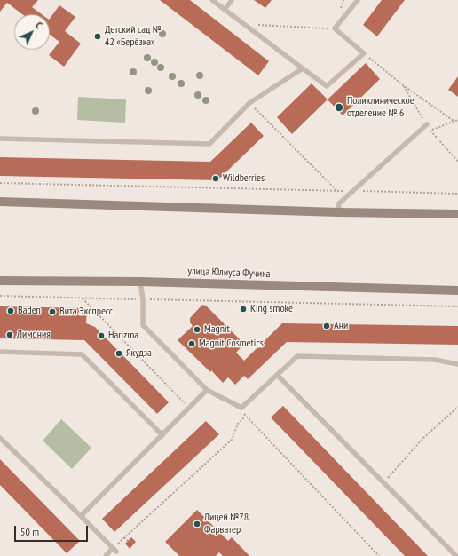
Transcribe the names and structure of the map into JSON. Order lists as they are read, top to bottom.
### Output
{
  "streets": {
    "main road": ["улица Юлиуса Фучика"]
  },
  "places": [
    "Детский сад № 42 «Берёзка»",
    "Поликлиническое отделение № 6",
    "Wildberries",
    "King smoke",
    "Baden",
    "Вита Экспресс",
    "Ани",
    "Magnit",
    "Лимония",
    "Harizma",
    "Magnit Cosmetics",
    "Якудза",
    "Лицей №78 Фарватер"
  ],
  "scale_bar": "50 m",
  "north": "top right"
}
